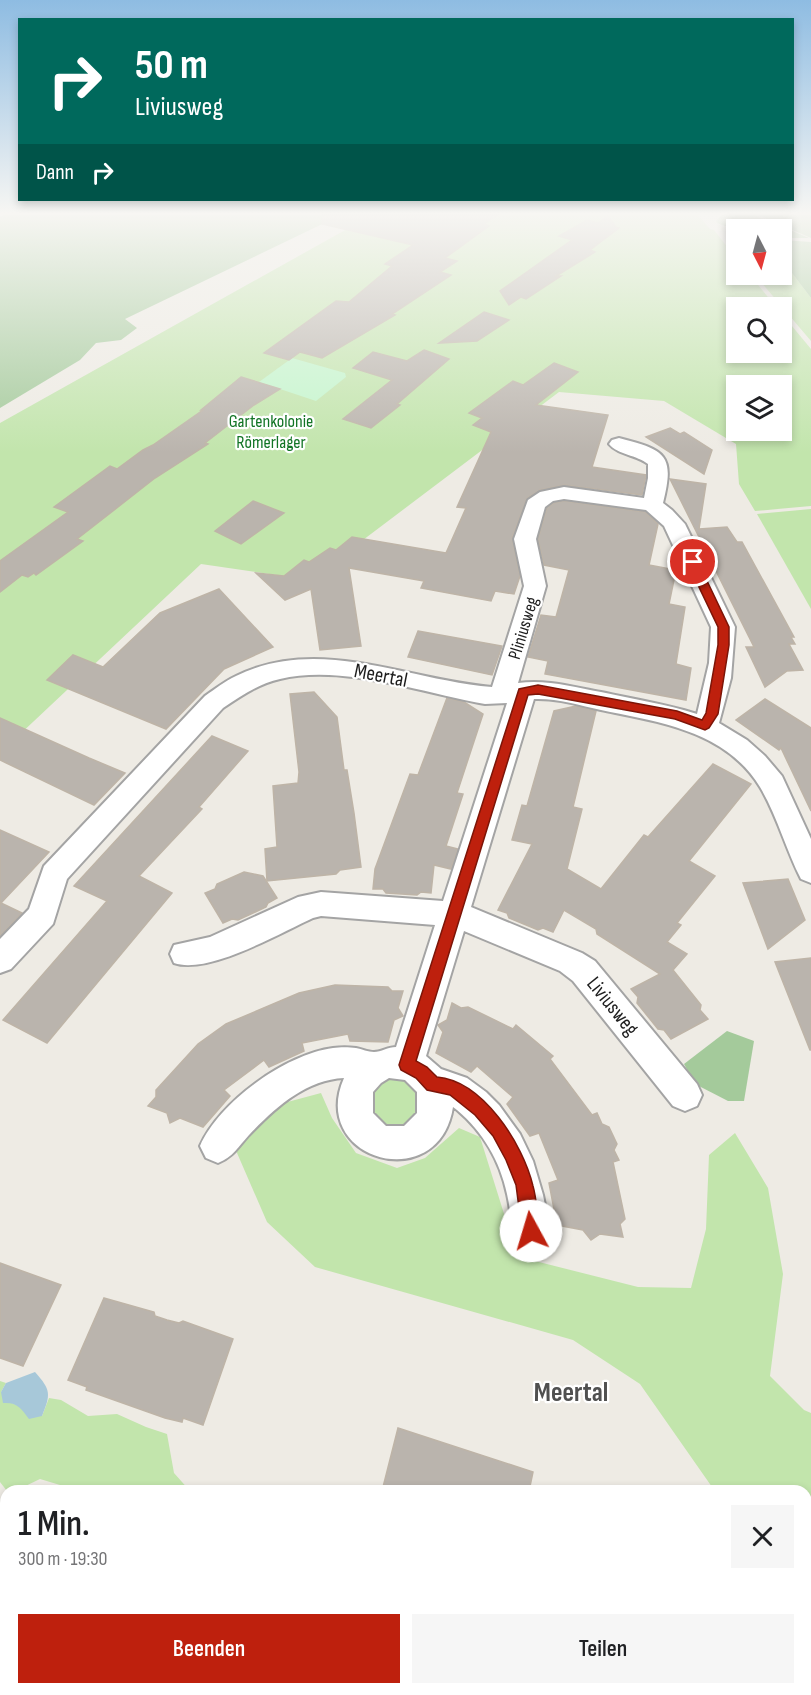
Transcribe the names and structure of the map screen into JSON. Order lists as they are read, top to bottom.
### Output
{
  "streets": {
    "street": ["Pliniusweg", "Meertal", "Liviusweg"]
  },
  "crossings": [
    ["Pliniusweg", "Meertal"]
  ],
  "districts": ["Meertal"],
  "parks": ["Gartenkolonie Römerlager"],
  "north": "bottom",
  "page": {
    "turn": ["50 m", "Liviusweg"],
    "then": "Dann",
    "heading": ["1 Min.", "300 m · 19:30"],
    "buttons": ["Beenden", "Teilen"]
  }
}
